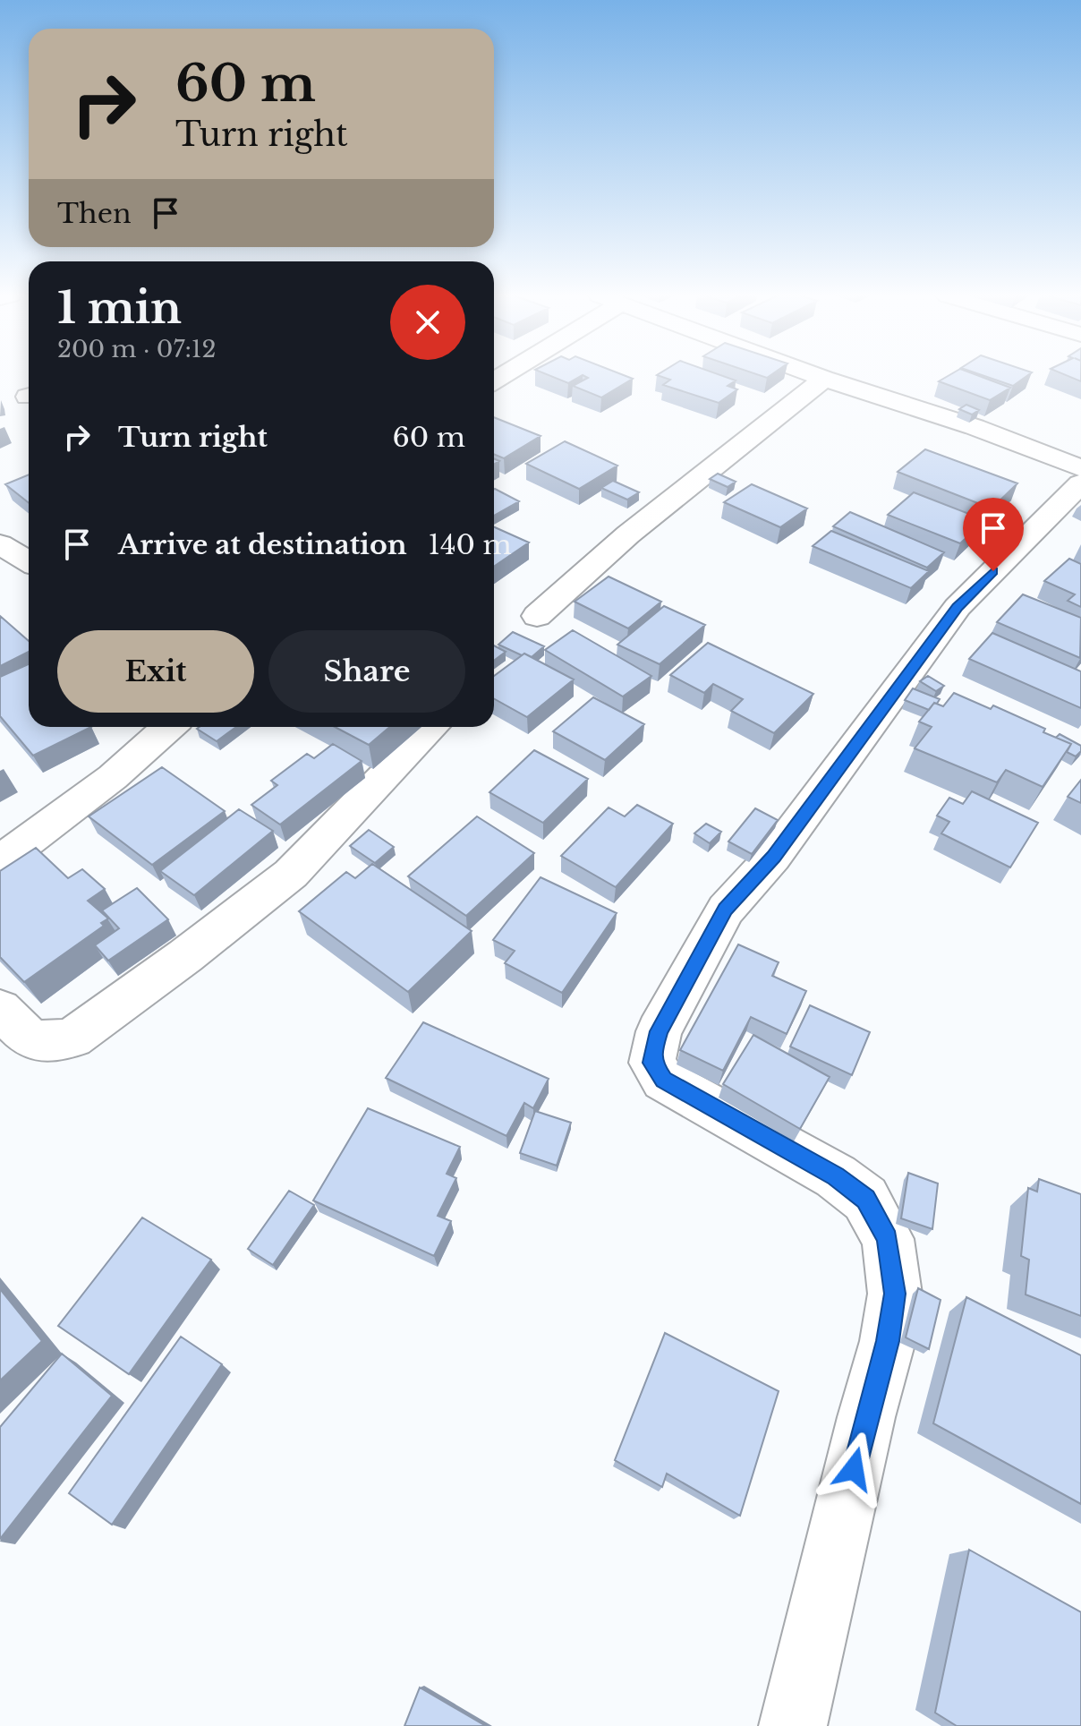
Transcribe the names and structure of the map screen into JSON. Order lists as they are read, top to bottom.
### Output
{
  "page": {
    "turn": ["60 m", "Turn right"],
    "then": "Then",
    "heading": ["1 min", "200 m · 07:12"],
    "list": [
      {
        "name": "Turn right",
        "value": "60 m"
      },
      {
        "name": "Arrive at destination",
        "value": "140 m"
      }
    ],
    "buttons": ["Exit", "Share"]
  }
}
